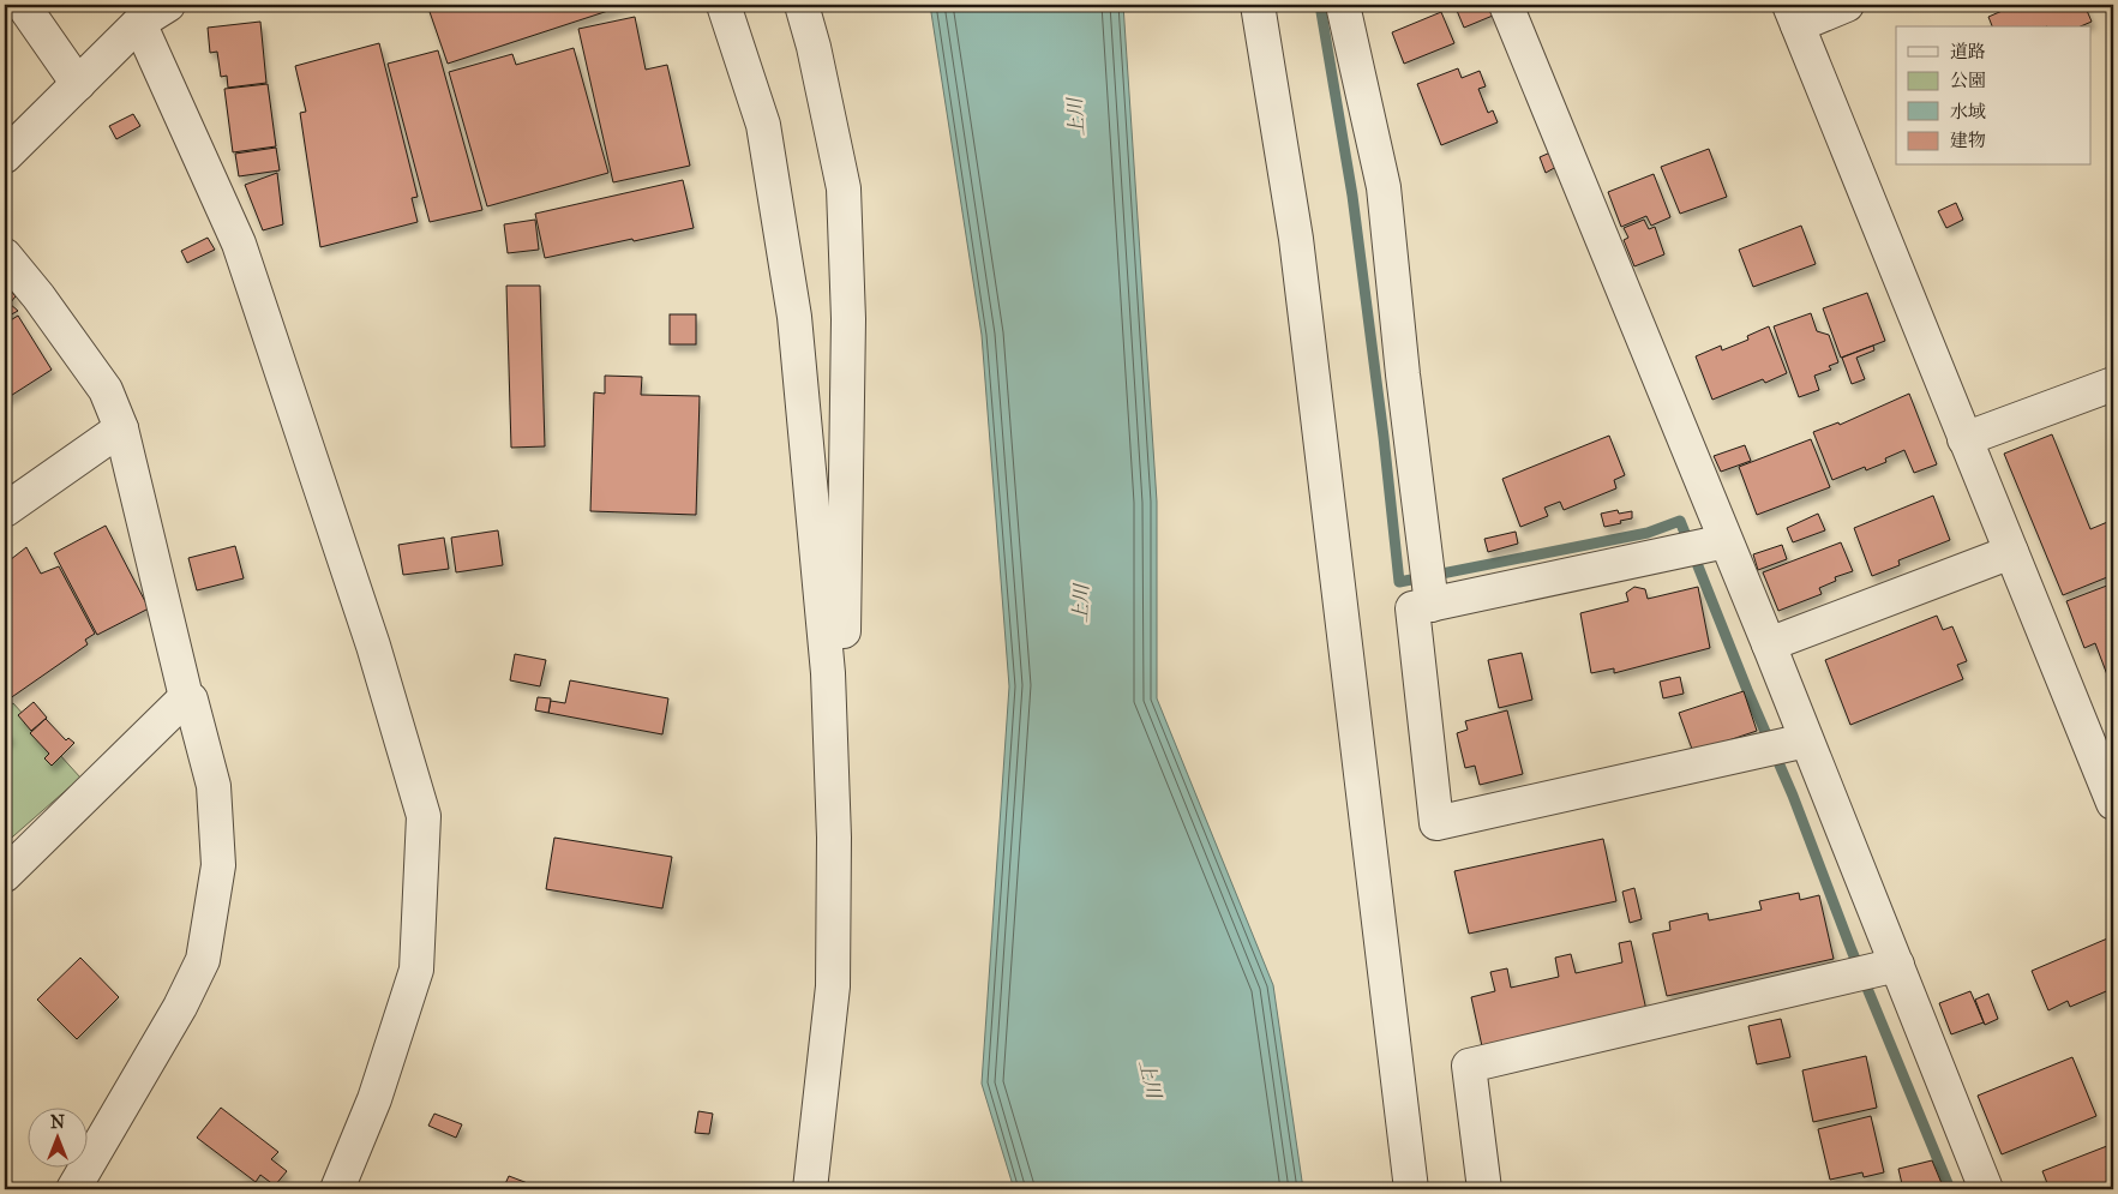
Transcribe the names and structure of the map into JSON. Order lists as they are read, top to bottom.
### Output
{
  "water": ["上川"],
  "legend": [
    "道路",
    "公園",
    "水域",
    "建物"
  ],
  "north": "top"
}
